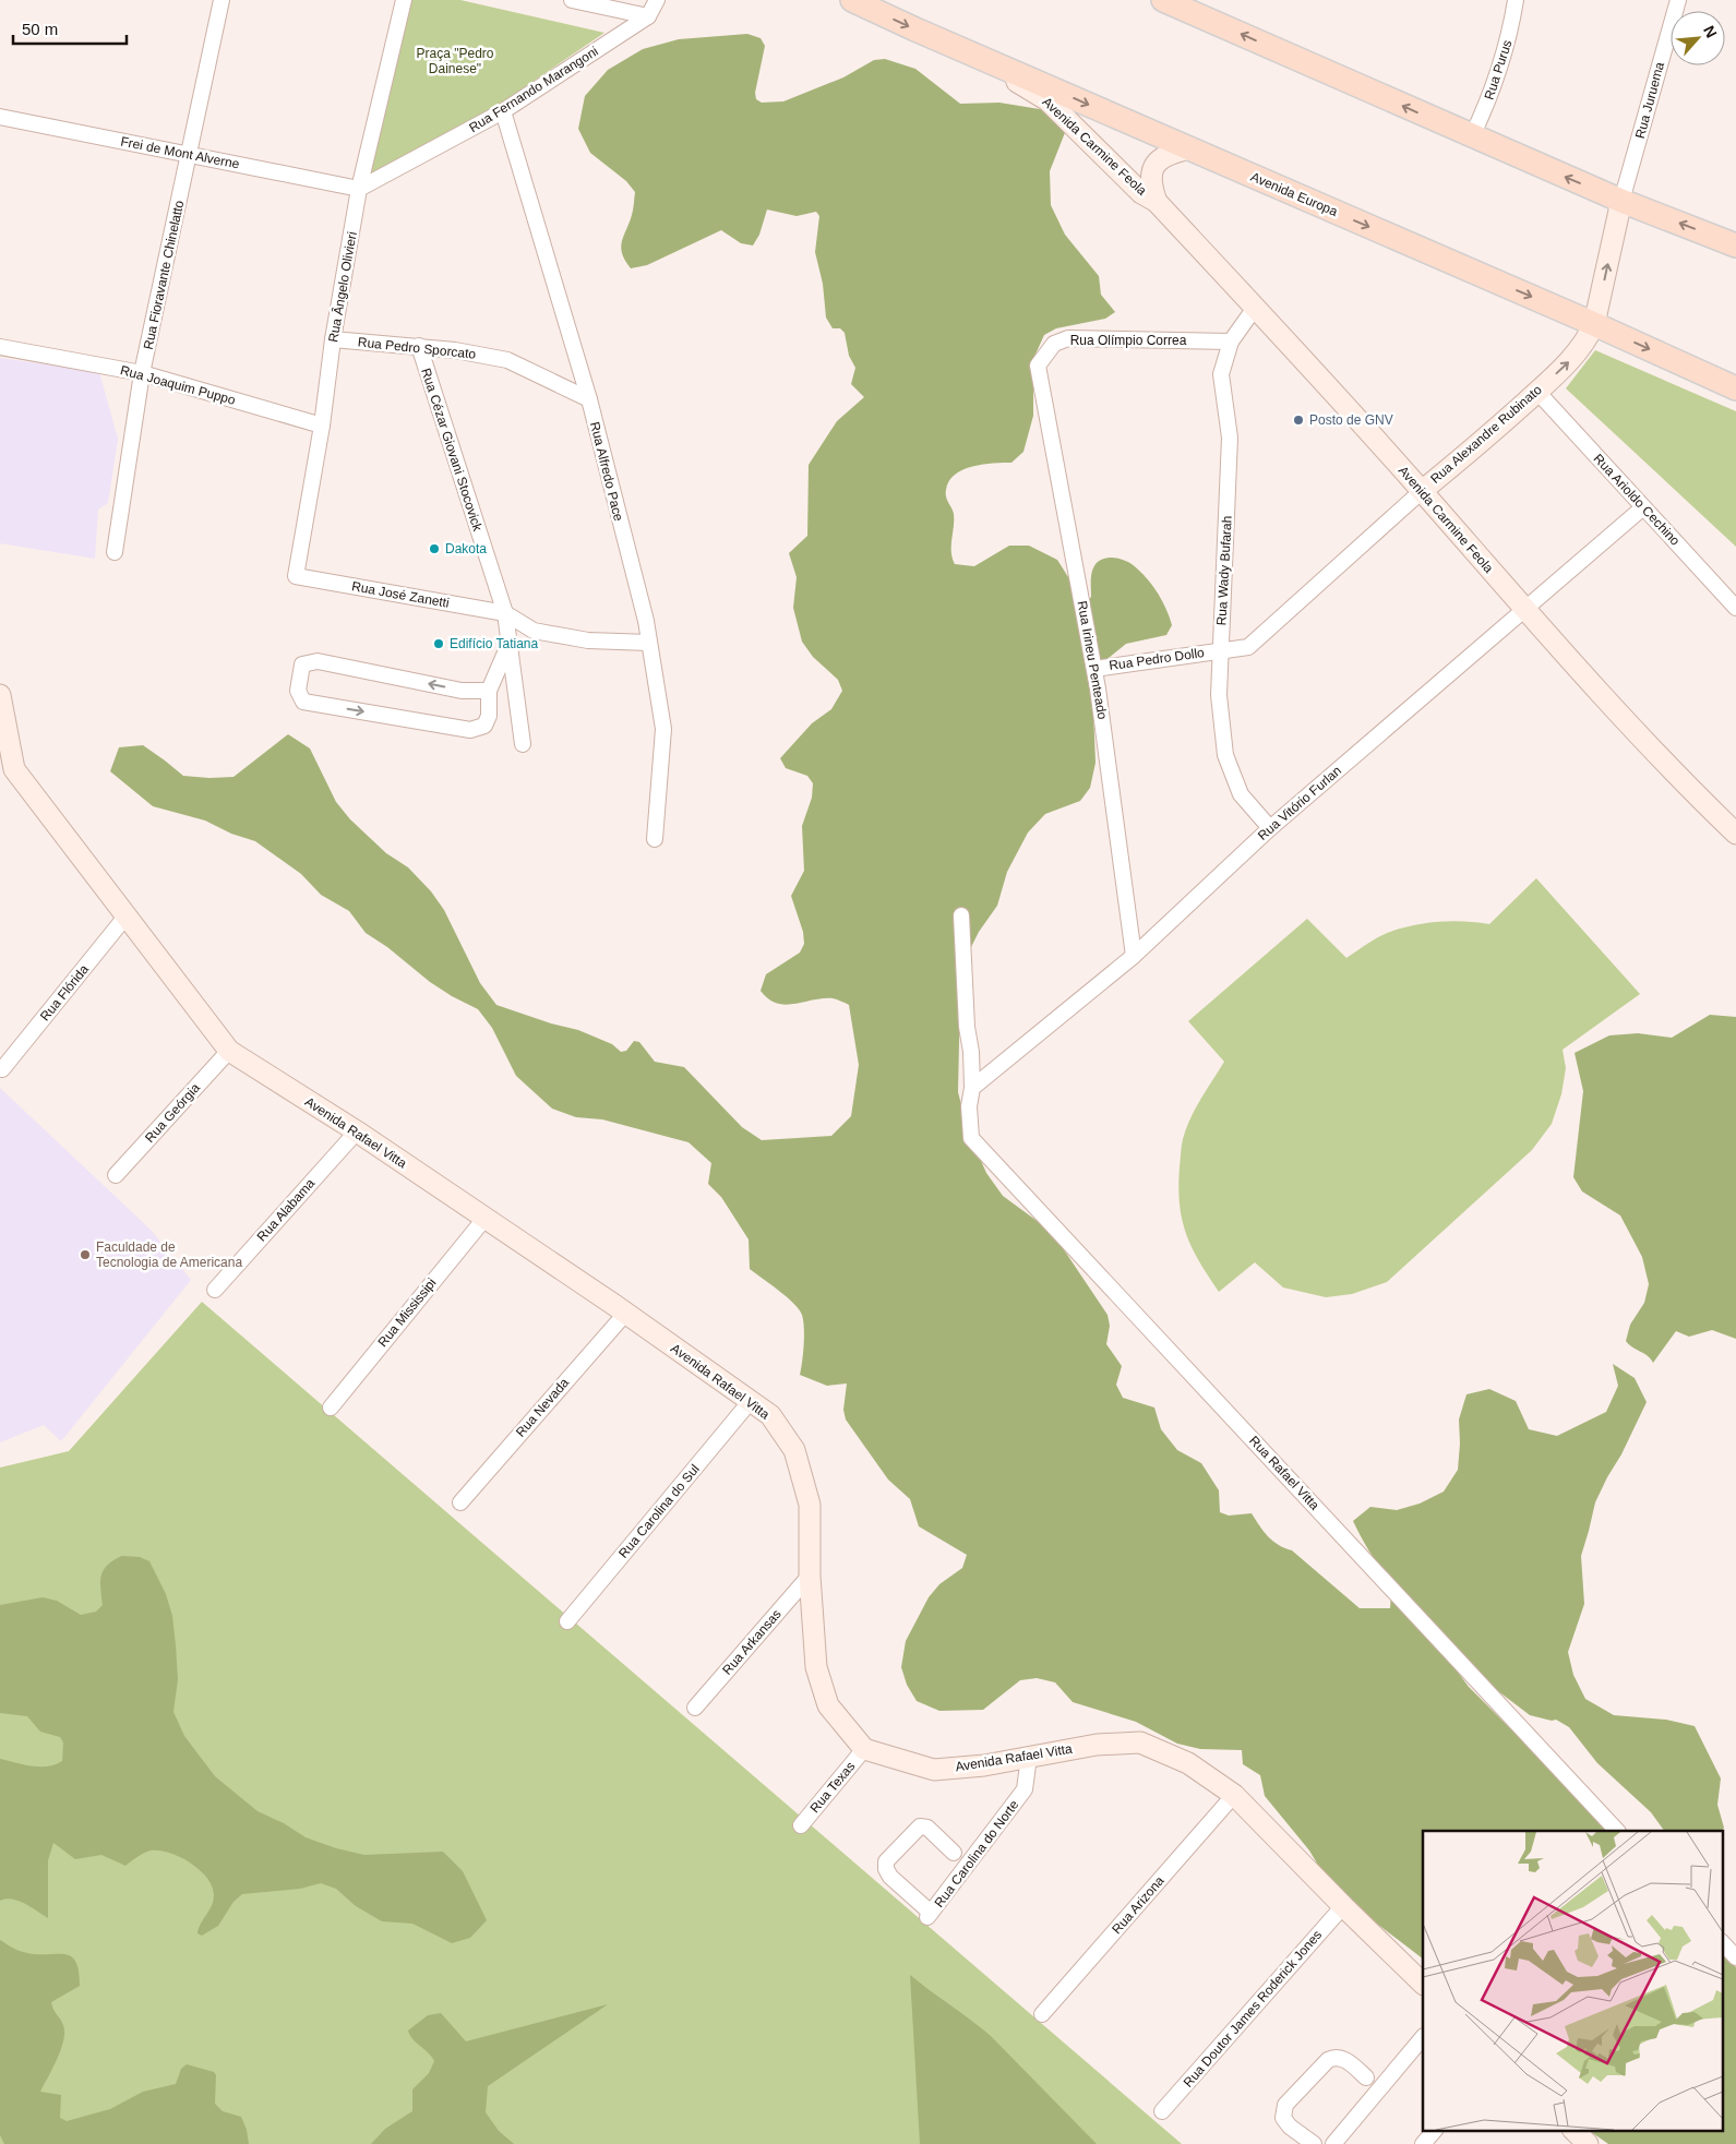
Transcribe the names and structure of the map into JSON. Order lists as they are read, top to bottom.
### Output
{
  "streets": {
    "main road": [
      "Avenida Carmine Feola",
      "Avenida Europa",
      "Rua Alexandre Rubinato",
      "Avenida Rafael Vitta"
    ],
    "street": [
      "Rua Purus",
      "Rua Fernando Marangoni",
      "Rua Juruema",
      "Frei de Mont Alverne",
      "Rua Fioravante Chinelatto",
      "Rua Ângelo Olivieri",
      "Rua Olímpio Correa",
      "Rua Pedro Sporcato",
      "Rua Joaquim Puppo",
      "Rua Cézar Giovani Stocovick",
      "Rua Alfredo Pace",
      "Rua Arioldo Cechino",
      "Rua Wady Bufarah",
      "Rua José Zanetti",
      "Rua Pedro Dollo",
      "Rua Irineu Penteado",
      "Rua Vitório Furlan",
      "Rua Flórida",
      "Rua Geórgia",
      "Rua Alabama",
      "Rua Mississipi",
      "Rua Nevada",
      "Rua Rafael Vitta",
      "Rua Carolina do Sul",
      "Rua Arkansas",
      "Rua Texas",
      "Rua Carolina do Norte",
      "Rua Arizona",
      "Rua Doutor James Roderick Jones"
    ]
  },
  "crossings": [
    ["Rua Fernando Marangoni", "Frei de Mont Alverne"],
    ["Rua Fernando Marangoni", "Rua Ângelo Olivieri"],
    ["Rua Fernando Marangoni", "Rua Alfredo Pace"],
    ["Rua Juruema", "Rua Alexandre Rubinato"],
    ["Avenida Carmine Feola", "Avenida Europa"],
    ["Avenida Carmine Feola", "Rua Alexandre Rubinato"],
    ["Avenida Carmine Feola", "Rua Wady Bufarah"],
    ["Avenida Carmine Feola", "Rua Vitório Furlan"],
    ["Frei de Mont Alverne", "Rua Fioravante Chinelatto"],
    ["Frei de Mont Alverne", "Rua Ângelo Olivieri"],
    ["Avenida Europa", "Rua Alexandre Rubinato"],
    ["Rua Fioravante Chinelatto", "Rua Joaquim Puppo"],
    ["Rua Ângelo Olivieri", "Rua Pedro Sporcato"],
    ["Rua Ângelo Olivieri", "Rua Joaquim Puppo"],
    ["Rua Ângelo Olivieri", "Rua José Zanetti"],
    ["Rua Olímpio Correa", "Rua Wady Bufarah"],
    ["Rua Olímpio Correa", "Rua Irineu Penteado"],
    ["Rua Pedro Sporcato", "Rua Cézar Giovani Stocovick"],
    ["Rua Pedro Sporcato", "Rua Alfredo Pace"],
    ["Rua Alexandre Rubinato", "Rua Arioldo Cechino"],
    ["Rua Alexandre Rubinato", "Rua Wady Bufarah"],
    ["Rua Alexandre Rubinato", "Rua Pedro Dollo"],
    ["Rua Cézar Giovani Stocovick", "Rua José Zanetti"],
    ["Rua Arioldo Cechino", "Rua Vitório Furlan"],
    ["Rua Wady Bufarah", "Rua Pedro Dollo"],
    ["Rua Wady Bufarah", "Rua Vitório Furlan"],
    ["Rua Pedro Dollo", "Rua Irineu Penteado"],
    ["Rua Irineu Penteado", "Rua Vitório Furlan"],
    ["Rua Vitório Furlan", "Rua Rafael Vitta"],
    ["Rua Flórida", "Avenida Rafael Vitta"],
    ["Rua Geórgia", "Avenida Rafael Vitta"],
    ["Avenida Rafael Vitta", "Rua Alabama"],
    ["Avenida Rafael Vitta", "Rua Mississipi"],
    ["Avenida Rafael Vitta", "Rua Nevada"],
    ["Avenida Rafael Vitta", "Rua Carolina do Sul"],
    ["Avenida Rafael Vitta", "Rua Arkansas"],
    ["Avenida Rafael Vitta", "Rua Texas"],
    ["Avenida Rafael Vitta", "Rua Carolina do Norte"],
    ["Avenida Rafael Vitta", "Rua Arizona"],
    ["Avenida Rafael Vitta", "Rua Doutor James Roderick Jones"]
  ],
  "parks": ["Praça \"Pedro Dainese\""],
  "places": [
    "Posto de GNV",
    "Dakota",
    "Edifício Tatiana",
    "Faculdade de Tecnologia de Americana"
  ],
  "scale_bar": "50 m",
  "north": "top right"
}
